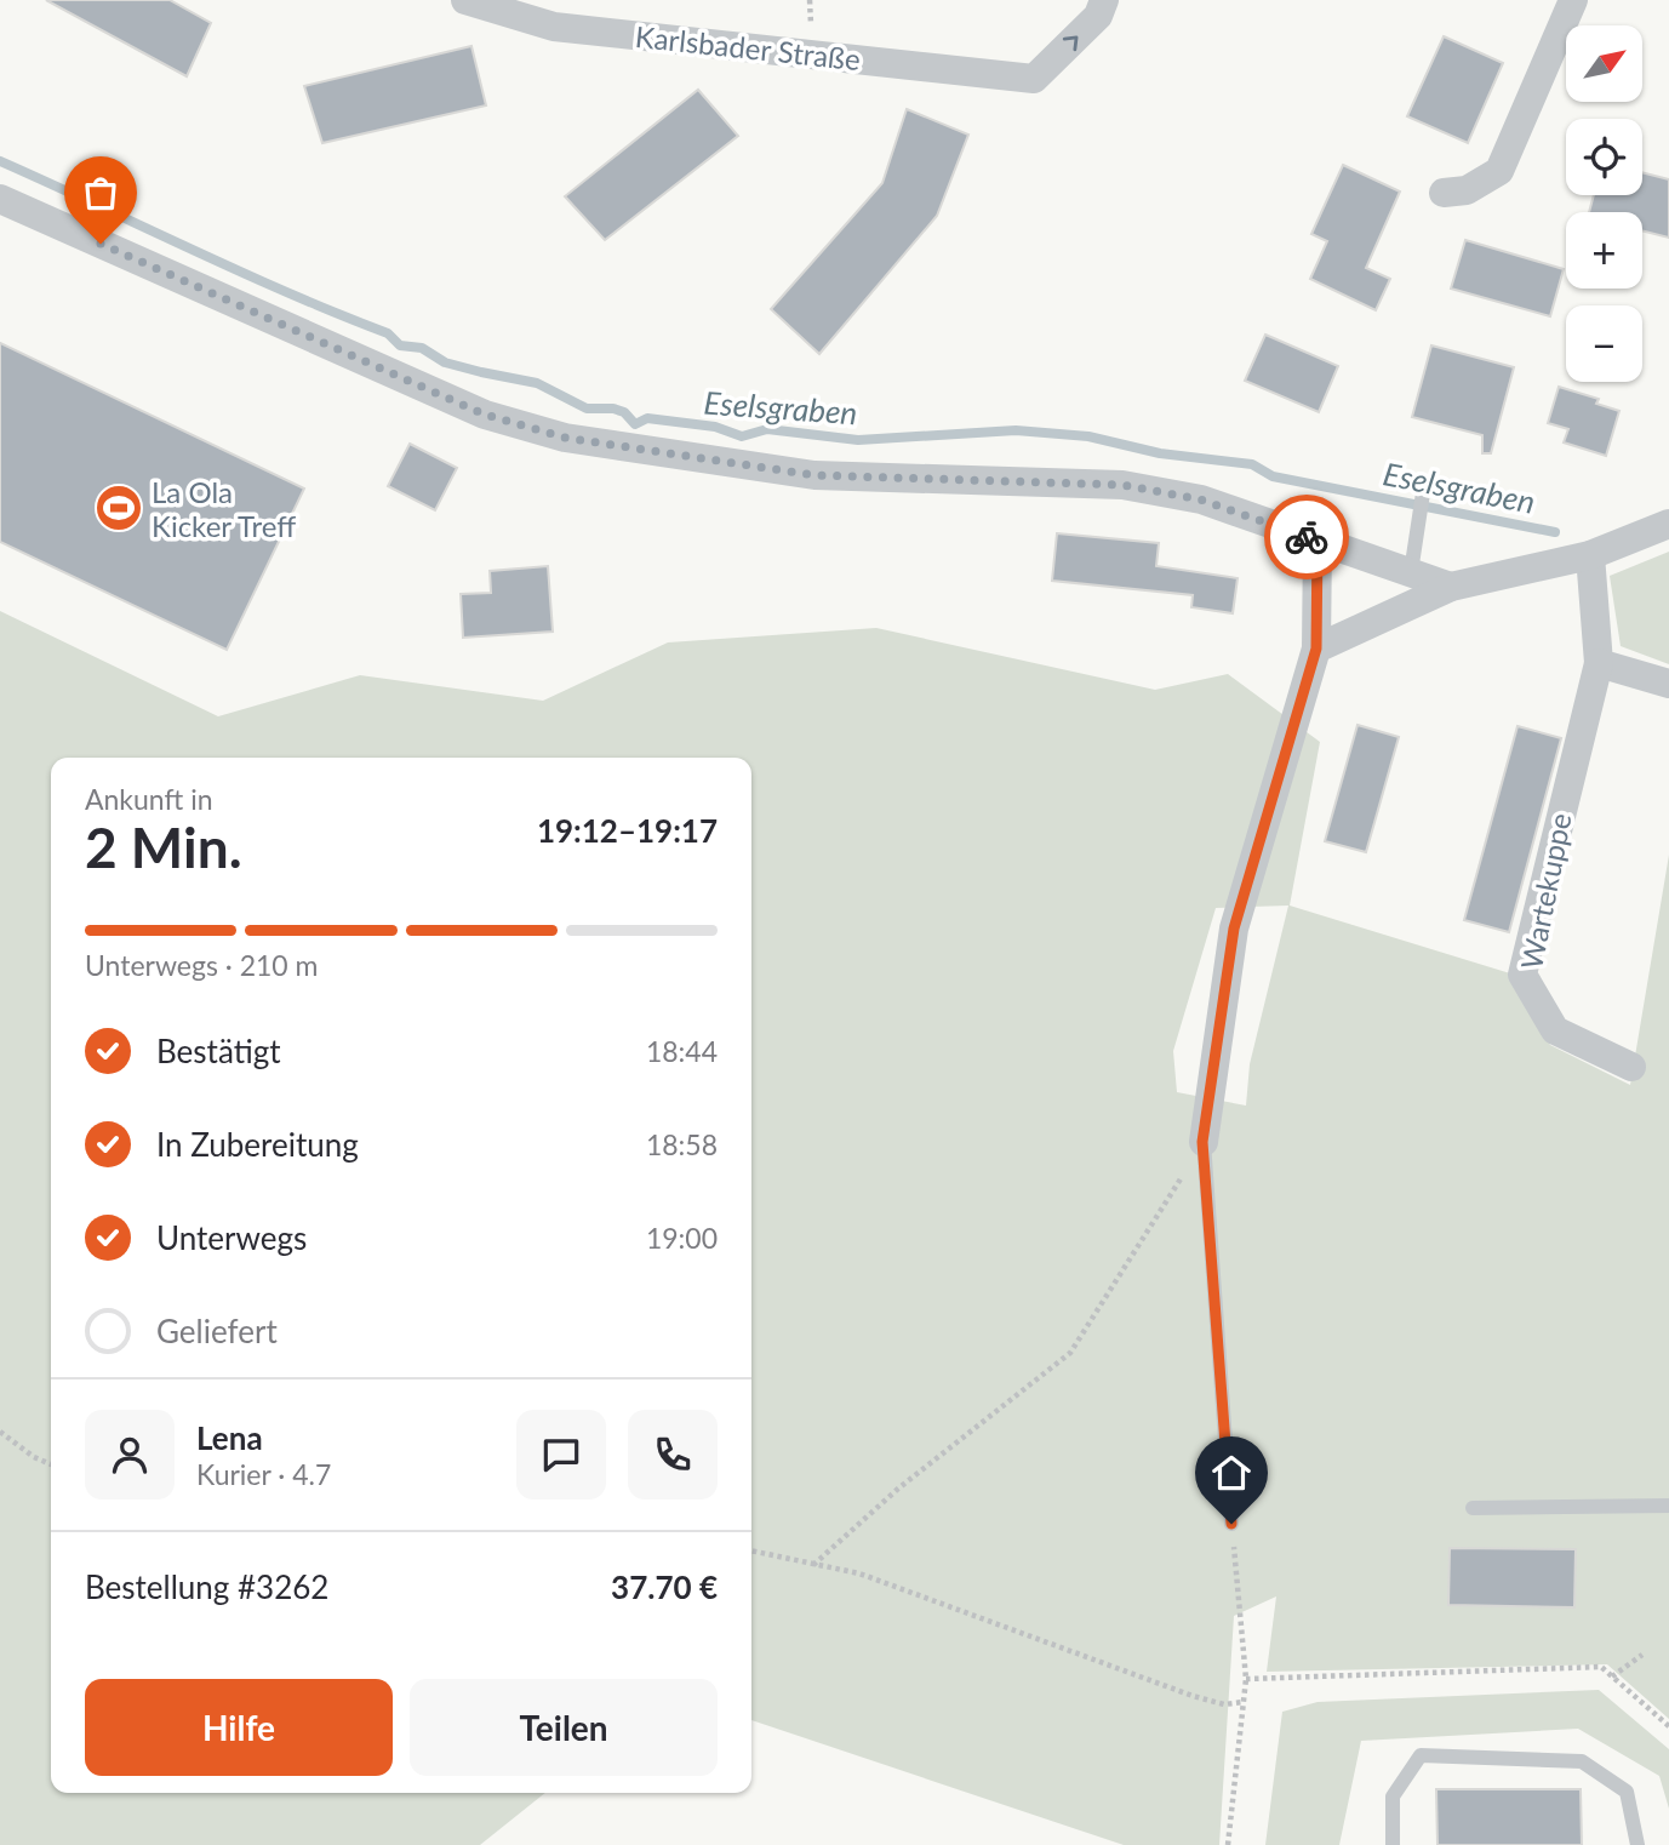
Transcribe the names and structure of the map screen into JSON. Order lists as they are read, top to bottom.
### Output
{
  "streets": {
    "street": ["Karlsbader Straße", "Wartekuppe"]
  },
  "one_way": ["Karlsbader Straße"],
  "water": ["Eselsgraben"],
  "places": {
    "sports": ["La Ola Kicker Treff"]
  },
  "north": "top right",
  "page": {
    "map_buttons": ["+", "−"],
    "heading": ["2 Min.", "Ankunft in", "19:12–19:17"],
    "panel": [
      "Lena",
      "Kurier · 4.7",
      "Bestellung #3262",
      "37.70 €"
    ],
    "bar": "Unterwegs · 210 m",
    "list": [
      ["Bestätigt", "18:44"],
      ["In Zubereitung", "18:58"],
      ["Unterwegs", "19:00"],
      "Geliefert"
    ],
    "buttons": ["Hilfe", "Teilen"]
  }
}
